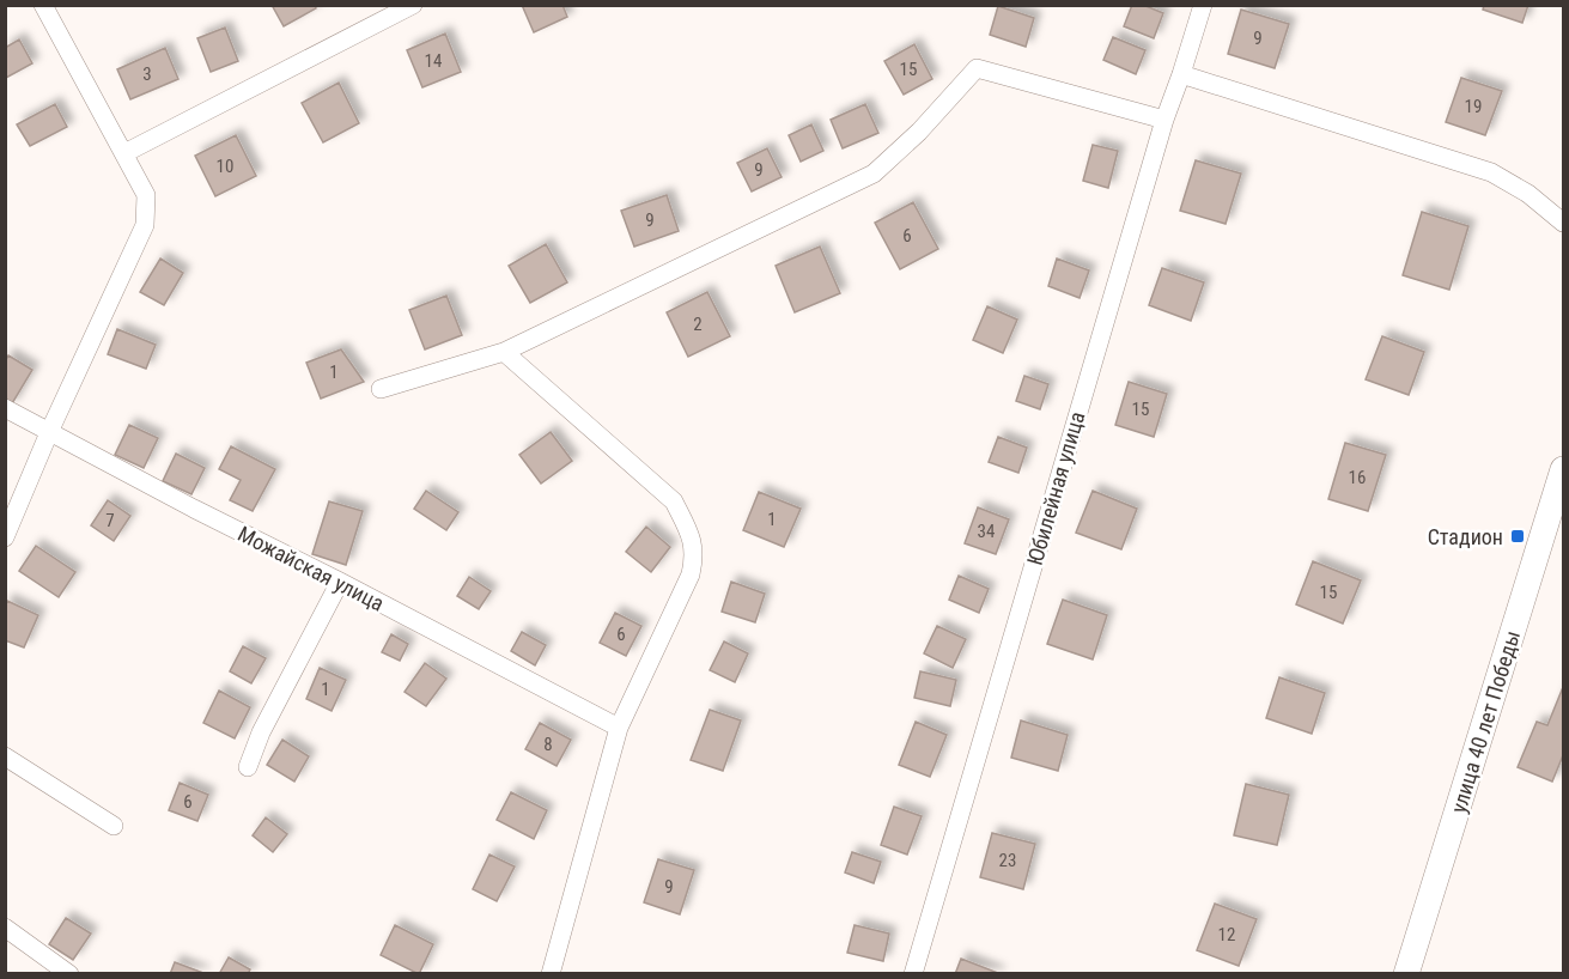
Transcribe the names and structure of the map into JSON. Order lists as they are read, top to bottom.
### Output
{
  "streets": {
    "street": ["Юбилейная улица", "Можайская улица", "улица 40 лет Победы"]
  },
  "places": {
    "transit": ["Стадион"]
  },
  "house_numbers": [
    "9",
    "14",
    "15",
    "3",
    "19",
    "10",
    "9",
    "9",
    "6",
    "2",
    "1",
    "15",
    "16",
    "1",
    "7",
    "34",
    "15",
    "6",
    "1",
    "8",
    "6",
    "23",
    "9",
    "12"
  ]
}
